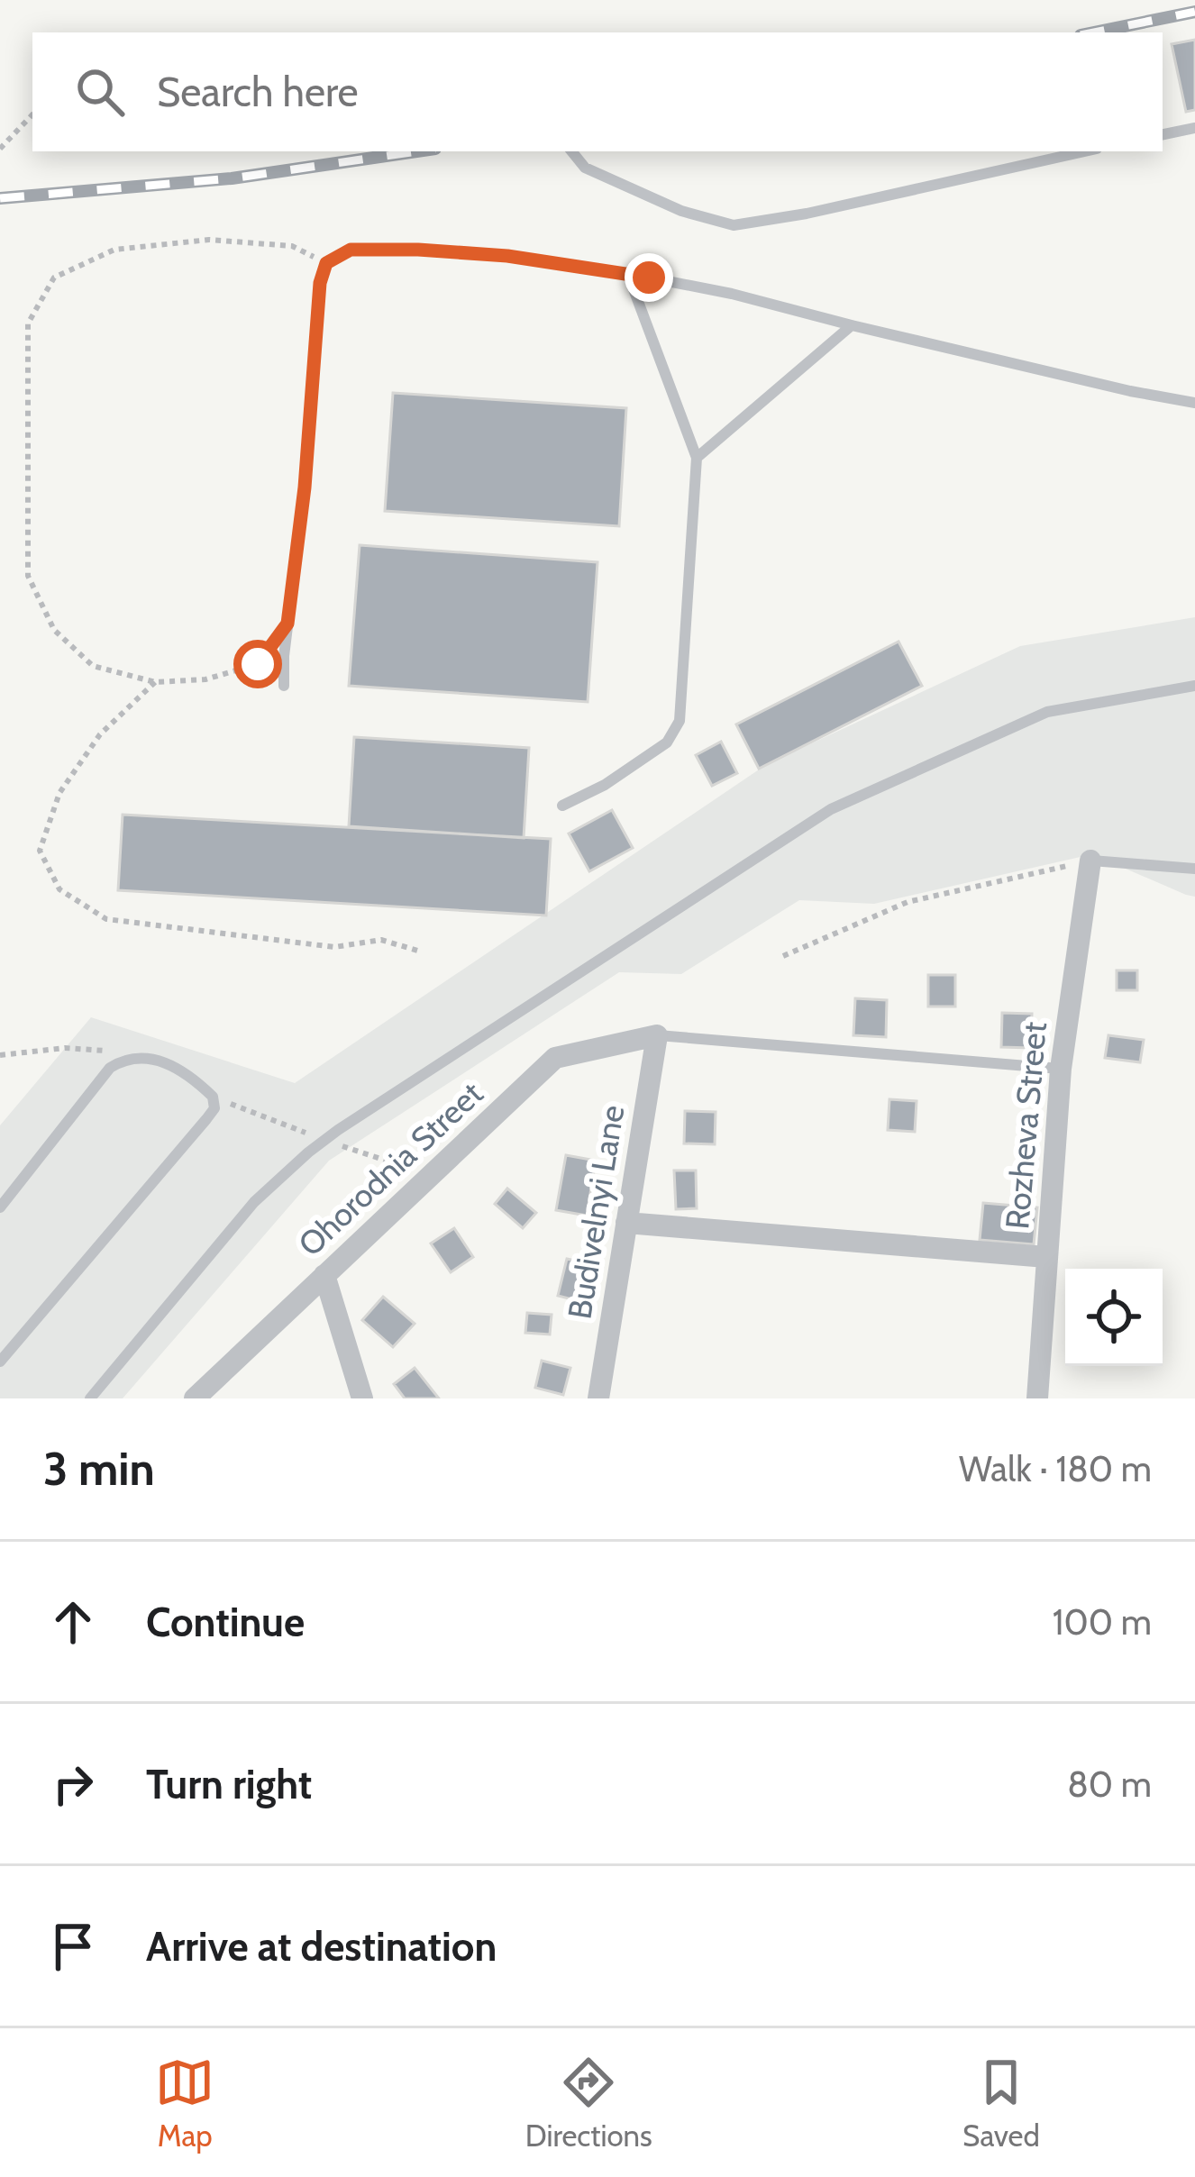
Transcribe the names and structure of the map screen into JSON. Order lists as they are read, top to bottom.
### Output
{
  "streets": {
    "street": ["Rozheva Street", "Ohorodnia Street", "Budivelnyi Lane"]
  },
  "crossings": [
    ["Ohorodnia Street", "Budivelnyi Lane"]
  ],
  "page": {
    "search": "Search here",
    "heading": ["3 min", "Walk · 180 m"],
    "list": [
      ["Continue", "100 m"],
      ["Turn right", "80 m"],
      "Arrive at destination"
    ],
    "nav": ["Map", "Directions", "Saved"]
  }
}
